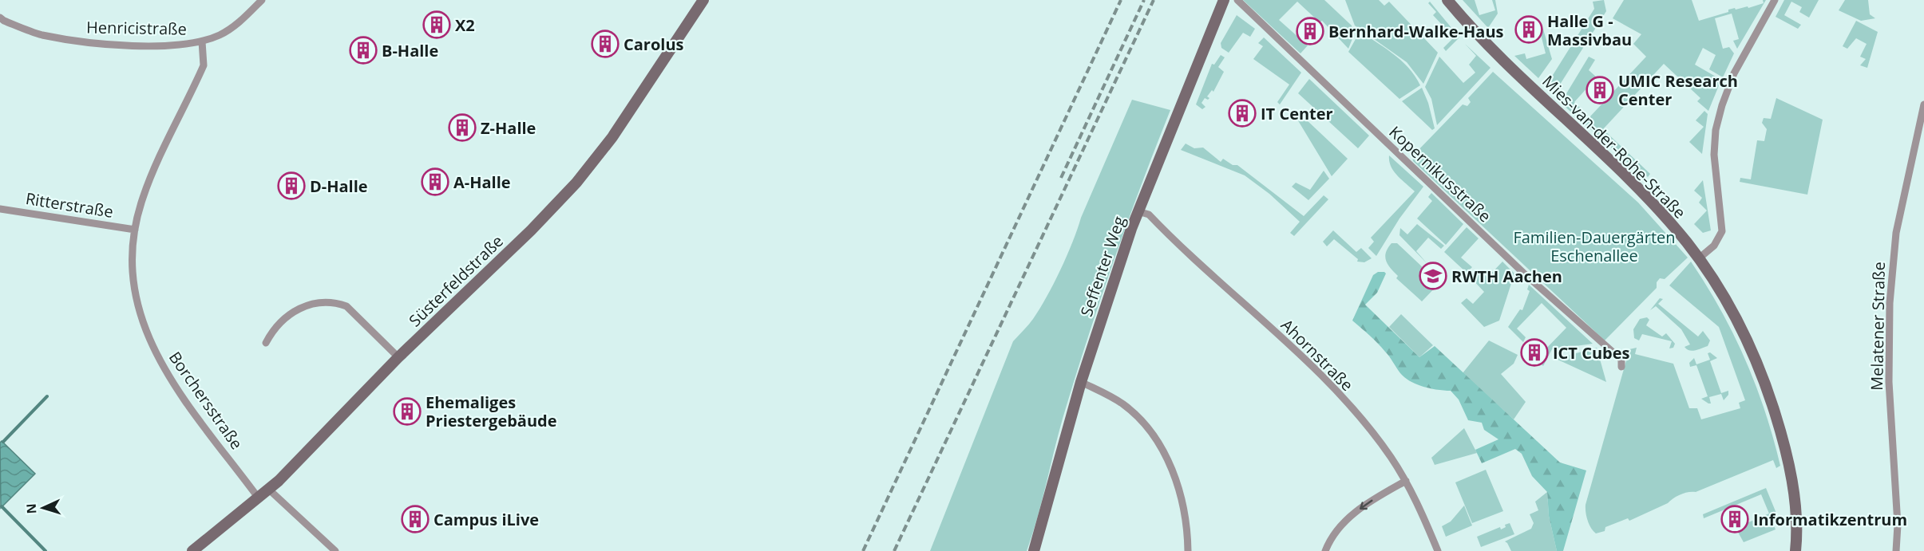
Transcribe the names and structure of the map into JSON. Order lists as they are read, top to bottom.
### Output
{
  "streets": {
    "street": [
      "Henricistraße",
      "Mies-van-der-Rohe-Straße",
      "Kopernikusstraße",
      "Ritterstraße",
      "Seffenter Weg",
      "Süsterfeldstraße",
      "Melatener Straße",
      "Ahornstraße",
      "Borchersstraße"
    ]
  },
  "crossings": [
    ["Henricistraße", "Borchersstraße"],
    ["Ritterstraße", "Borchersstraße"],
    ["Seffenter Weg", "Ahornstraße"],
    ["Süsterfeldstraße", "Borchersstraße"]
  ],
  "parks": ["Familien-Dauergärten Eschenallee"],
  "places": {
    "building": [
      "X2",
      "Halle G - Massivbau",
      "Bernhard-Walke-Haus",
      "Carolus",
      "B-Halle",
      "UMIC Research Center",
      "IT Center",
      "Z-Halle",
      "A-Halle",
      "D-Halle",
      "ICT Cubes",
      "Ehemaliges Priestergebäude",
      "Campus iLive",
      "Informatikzentrum"
    ],
    "school or university": ["RWTH Aachen"]
  },
  "north": "left"
}
